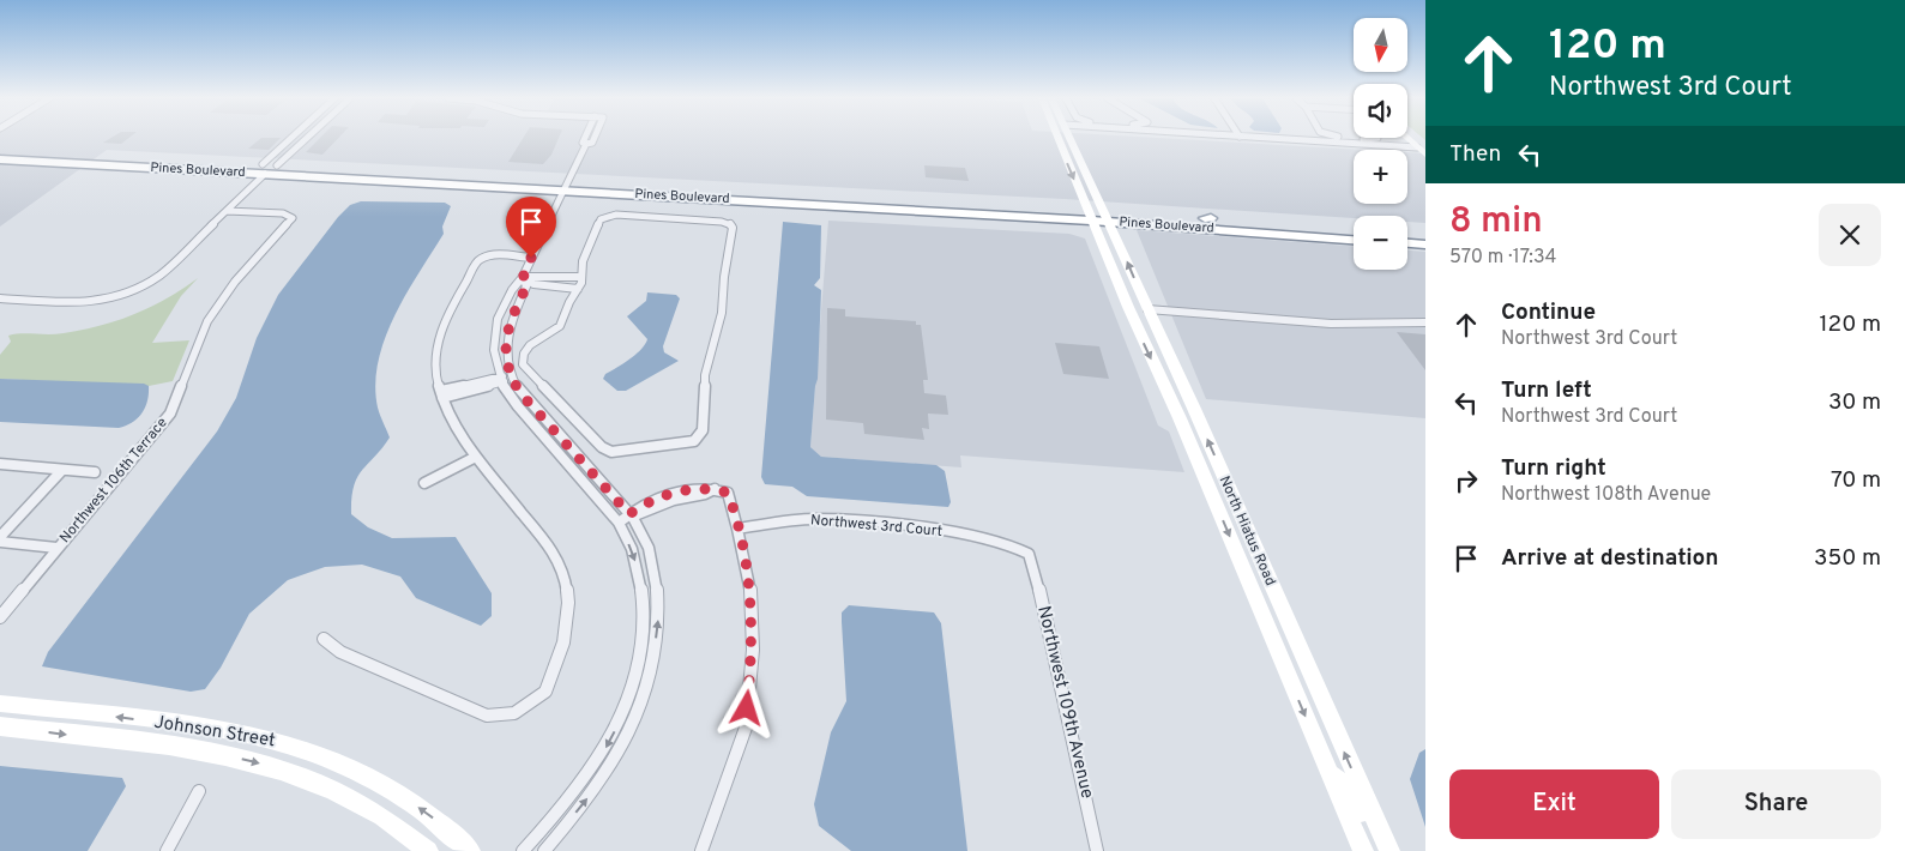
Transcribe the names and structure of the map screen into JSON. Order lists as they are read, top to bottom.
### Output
{
  "streets": {
    "highway": ["Pines Boulevard"],
    "main road": ["North Hiatus Road", "Johnson Street"],
    "street": ["Northwest 106th Terrace", "Northwest 3rd Court", "Northwest 109th Avenue"]
  },
  "crossings": [
    ["Pines Boulevard", "North Hiatus Road"],
    ["Northwest 3rd Court", "Northwest 109th Avenue"]
  ],
  "north": "bottom",
  "page": {
    "turn": ["120 m", "Northwest 3rd Court"],
    "map_buttons": ["+", "−"],
    "then": "Then",
    "heading": ["8 min", "570 m · 17:34"],
    "list": [
      {
        "name": "Continue",
        "note": "Northwest 3rd Court",
        "value": "120 m"
      },
      {
        "name": "Turn left",
        "note": "Northwest 3rd Court",
        "value": "30 m"
      },
      {
        "name": "Turn right",
        "note": "Northwest 108th Avenue",
        "value": "70 m"
      },
      {
        "name": "Arrive at destination",
        "value": "350 m"
      }
    ],
    "buttons": ["Exit", "Share"]
  }
}
